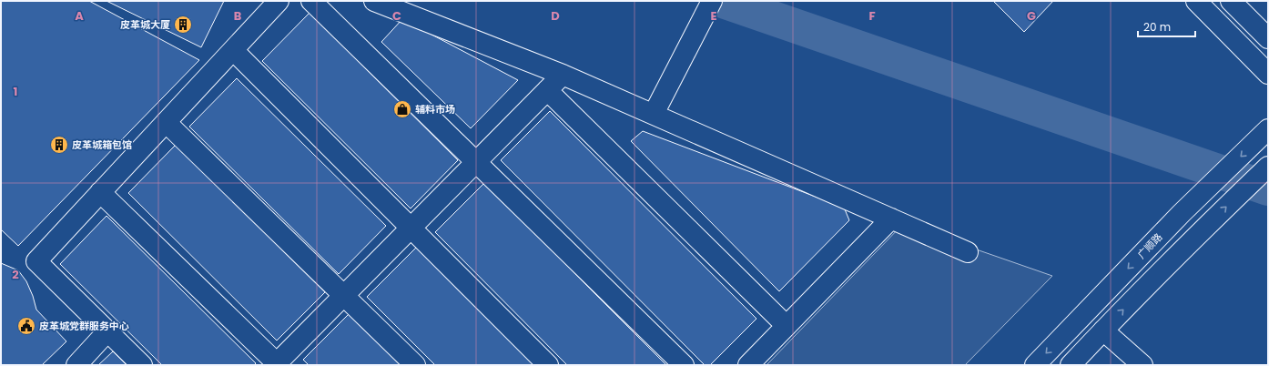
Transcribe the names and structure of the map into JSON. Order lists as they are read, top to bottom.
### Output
{
  "streets": {
    "main road": ["广顺路"]
  },
  "places": {
    "building": ["皮革城大厦", "皮革城箱包馆"],
    "shop": ["辅料市场"],
    "public building": ["皮革城党群服务中心"]
  },
  "scale_bar": "20 m",
  "grid": {
    "columns": [
      "A",
      "B",
      "C",
      "D",
      "E",
      "F",
      "G"
    ],
    "rows": ["1", "2"]
  }
}
